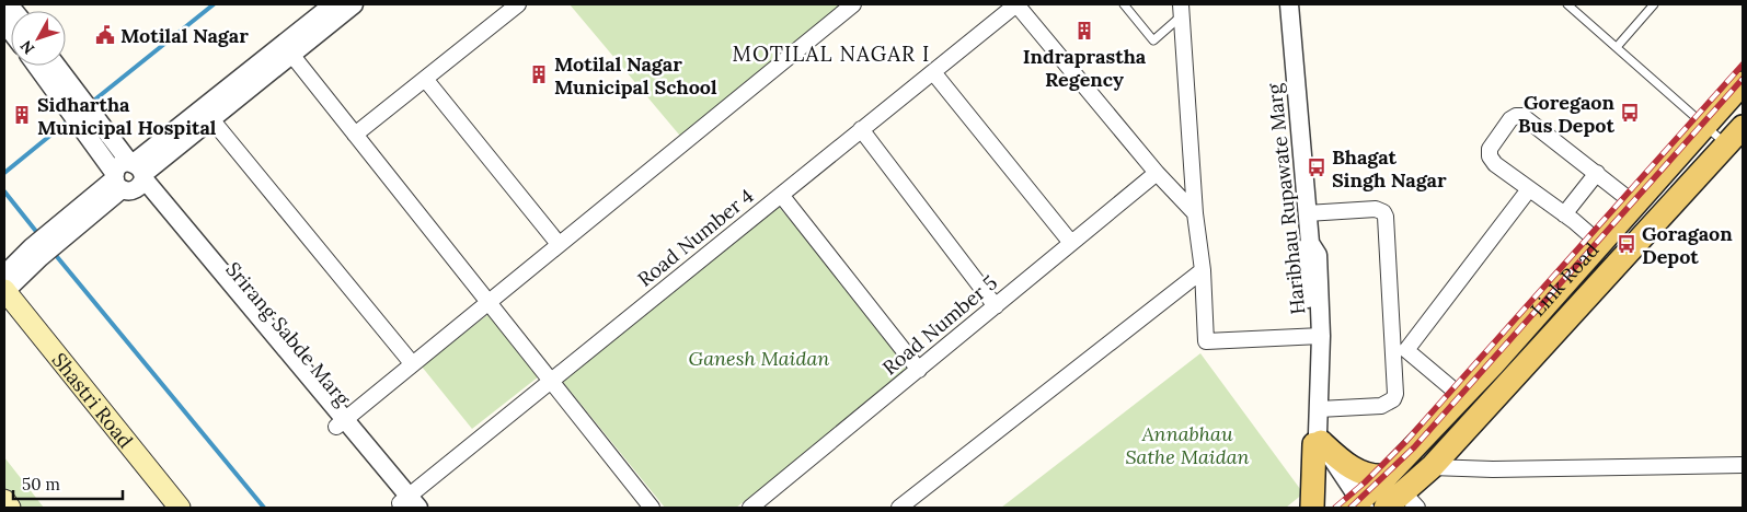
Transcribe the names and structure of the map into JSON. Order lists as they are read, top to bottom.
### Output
{
  "streets": {
    "main road": ["Link Road", "Shastri Road"],
    "street": [
      "Haribhau Rupawate Marg",
      "Road Number 4",
      "Road Number 5",
      "Srirang Sabde Marg"
    ]
  },
  "crossings": [
    ["Road Number 4", "Srirang Sabde Marg"]
  ],
  "districts": ["MOTILAL NAGAR I"],
  "parks": ["Ganesh Maidan", "Annabhau Sathe Maidan"],
  "places": {
    "building": ["Indraprastha Regency", "Motilal Nagar Municipal School", "Sidhartha Municipal Hospital"],
    "public building": ["Motilal Nagar"],
    "bus stop": ["Goregaon Bus Depot", "Bhagat Singh Nagar", "Goragaon Depot"]
  },
  "scale_bar": "50 m",
  "north": "bottom left"
}
